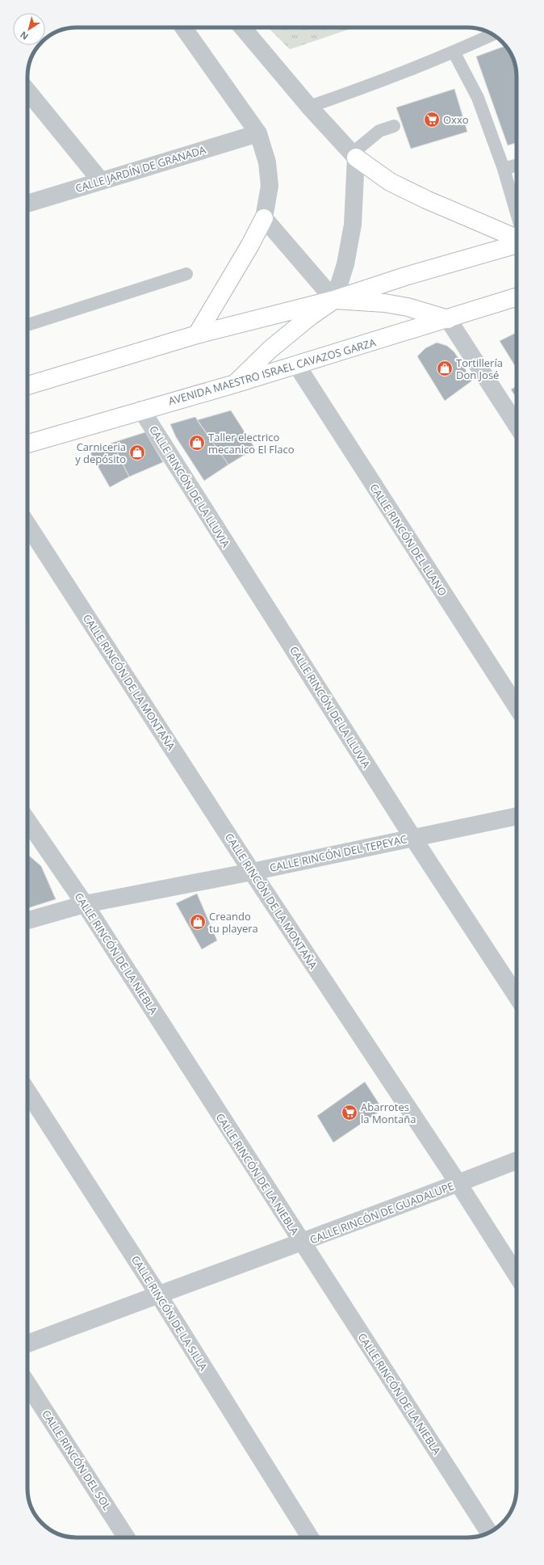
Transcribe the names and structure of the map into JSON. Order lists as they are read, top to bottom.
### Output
{
  "streets": {
    "main road": ["AVENIDA MAESTRO ISRAEL CAVAZOS GARZA"],
    "street": [
      "CALLE JARDÍN DE GRANADA",
      "CALLE RINCÓN DE LA LLUVIA",
      "CALLE RINCÓN DEL LLANO",
      "CALLE RINCÓN DE LA MONTAÑA",
      "CALLE RINCÓN DEL TEPEYAC",
      "CALLE RINCÓN DE LA NIEBLA",
      "CALLE RINCÓN DE GUADALUPE",
      "CALLE RINCÓN DE LA SILLA",
      "CALLE RINCÓN DEL SOL"
    ]
  },
  "crossings": [
    ["AVENIDA MAESTRO ISRAEL CAVAZOS GARZA", "CALLE RINCÓN DE LA LLUVIA"],
    ["AVENIDA MAESTRO ISRAEL CAVAZOS GARZA", "CALLE RINCÓN DEL LLANO"],
    ["CALLE RINCÓN DE LA LLUVIA", "CALLE RINCÓN DEL TEPEYAC"],
    ["CALLE RINCÓN DE LA MONTAÑA", "CALLE RINCÓN DEL TEPEYAC"],
    ["CALLE RINCÓN DE LA MONTAÑA", "CALLE RINCÓN DE GUADALUPE"],
    ["CALLE RINCÓN DEL TEPEYAC", "CALLE RINCÓN DE LA NIEBLA"],
    ["CALLE RINCÓN DE LA NIEBLA", "CALLE RINCÓN DE GUADALUPE"],
    ["CALLE RINCÓN DE GUADALUPE", "CALLE RINCÓN DE LA SILLA"]
  ],
  "places": {
    "supermarket": ["Oxxo", "Abarrotes la Montaña"],
    "shop": [
      "Tortillería Don José",
      "Taller electrico mecanico El Flaco",
      "Carniceria y depósito",
      "Creando tu playera"
    ]
  },
  "north": "bottom left"
}
